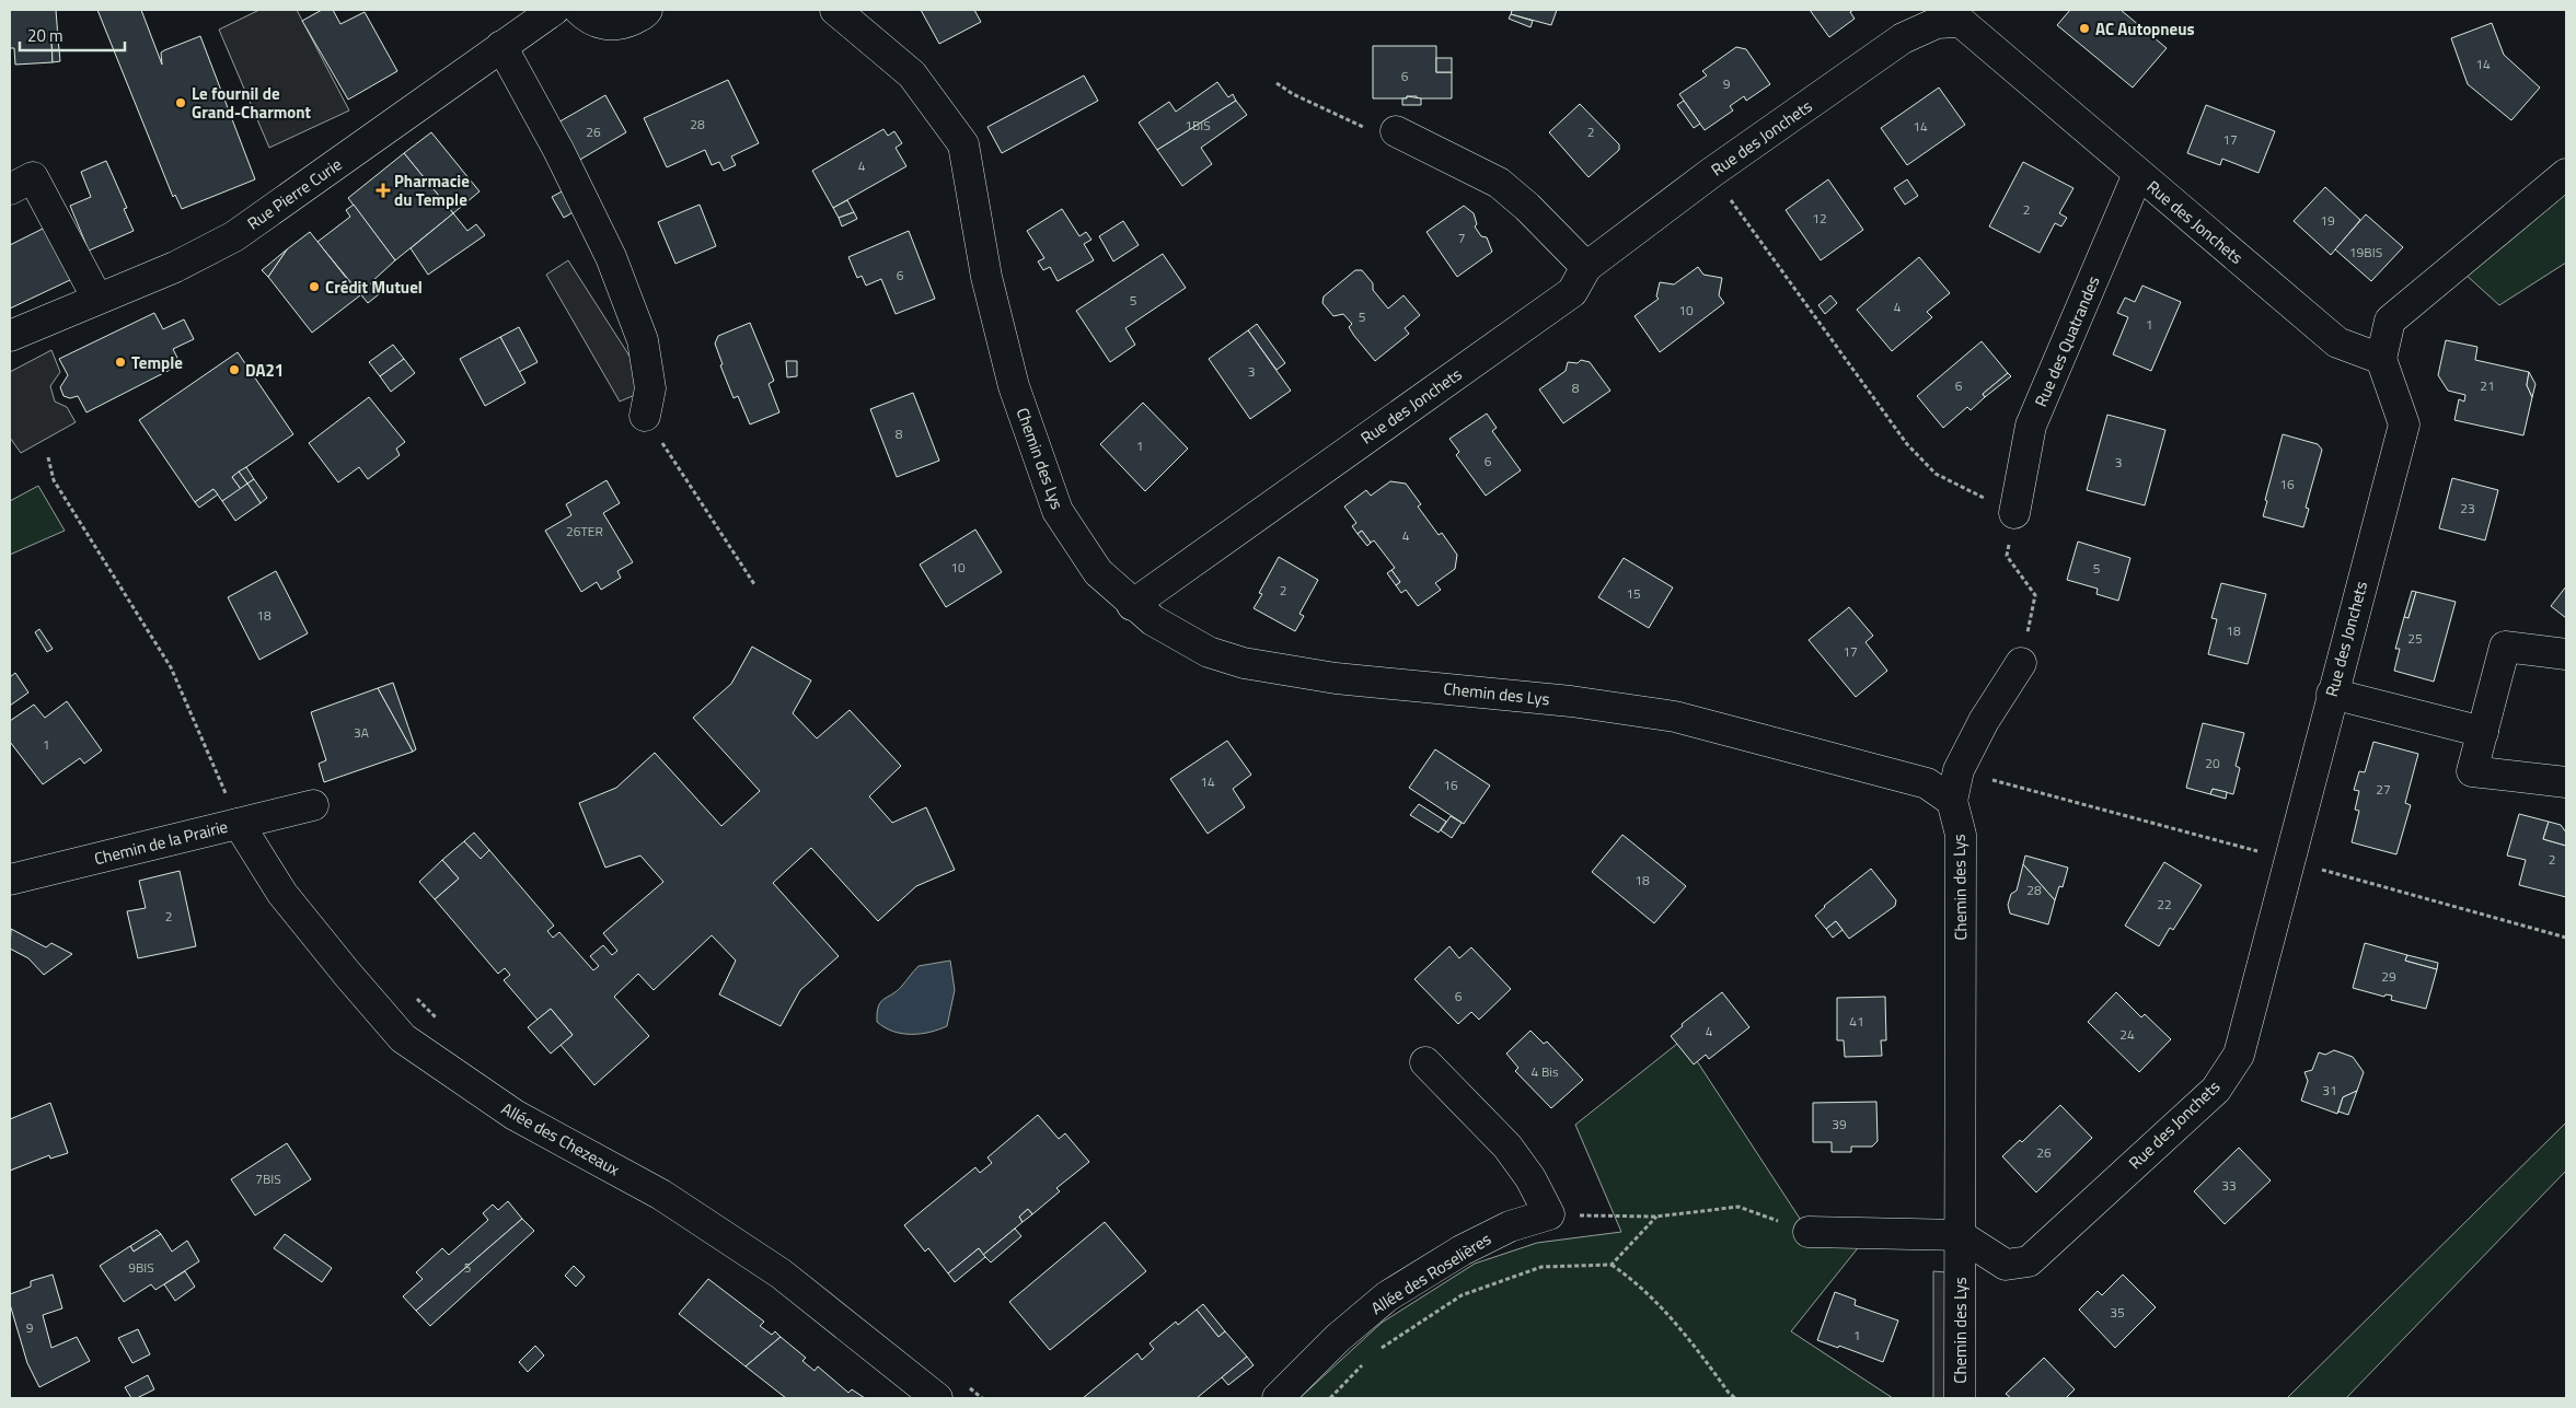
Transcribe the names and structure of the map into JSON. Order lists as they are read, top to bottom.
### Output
{
  "streets": {
    "street": [
      "Rue des Jonchets",
      "Rue Pierre Curie",
      "Rue des Quatrandes",
      "Chemin des Lys",
      "Chemin de la Prairie",
      "Allée des Chezeaux",
      "Allée des Roselières"
    ]
  },
  "crossings": [
    ["Rue des Jonchets", "Rue des Quatrandes"],
    ["Rue des Jonchets", "Chemin des Lys"],
    ["Chemin de la Prairie", "Allée des Chezeaux"]
  ],
  "places": {
    "other": [
      "AC Autopneus",
      "Le fournil de Grand-Charmont",
      "Crédit Mutuel",
      "Temple",
      "DA21"
    ],
    "health": ["Pharmacie du Temple"]
  },
  "house_numbers": [
    "14",
    "6",
    "9",
    "28",
    "1BIS",
    "14",
    "26",
    "2",
    "17",
    "4",
    "2",
    "12",
    "19",
    "7",
    "19BIS",
    "6",
    "5",
    "4",
    "10",
    "5",
    "1",
    "3",
    "6",
    "21",
    "8",
    "8",
    "1",
    "6",
    "3",
    "16",
    "23",
    "26TER",
    "4",
    "10",
    "5",
    "2",
    "15",
    "18",
    "18",
    "25",
    "17",
    "3A",
    "1",
    "20",
    "14",
    "16",
    "27",
    "2",
    "18",
    "28",
    "22",
    "2",
    "29",
    "6",
    "41",
    "4",
    "24",
    "4 Bis",
    "31",
    "39",
    "26",
    "7BIS",
    "33",
    "9BIS",
    "5",
    "35",
    "9",
    "1"
  ],
  "scale_bar": "20 m"
}
